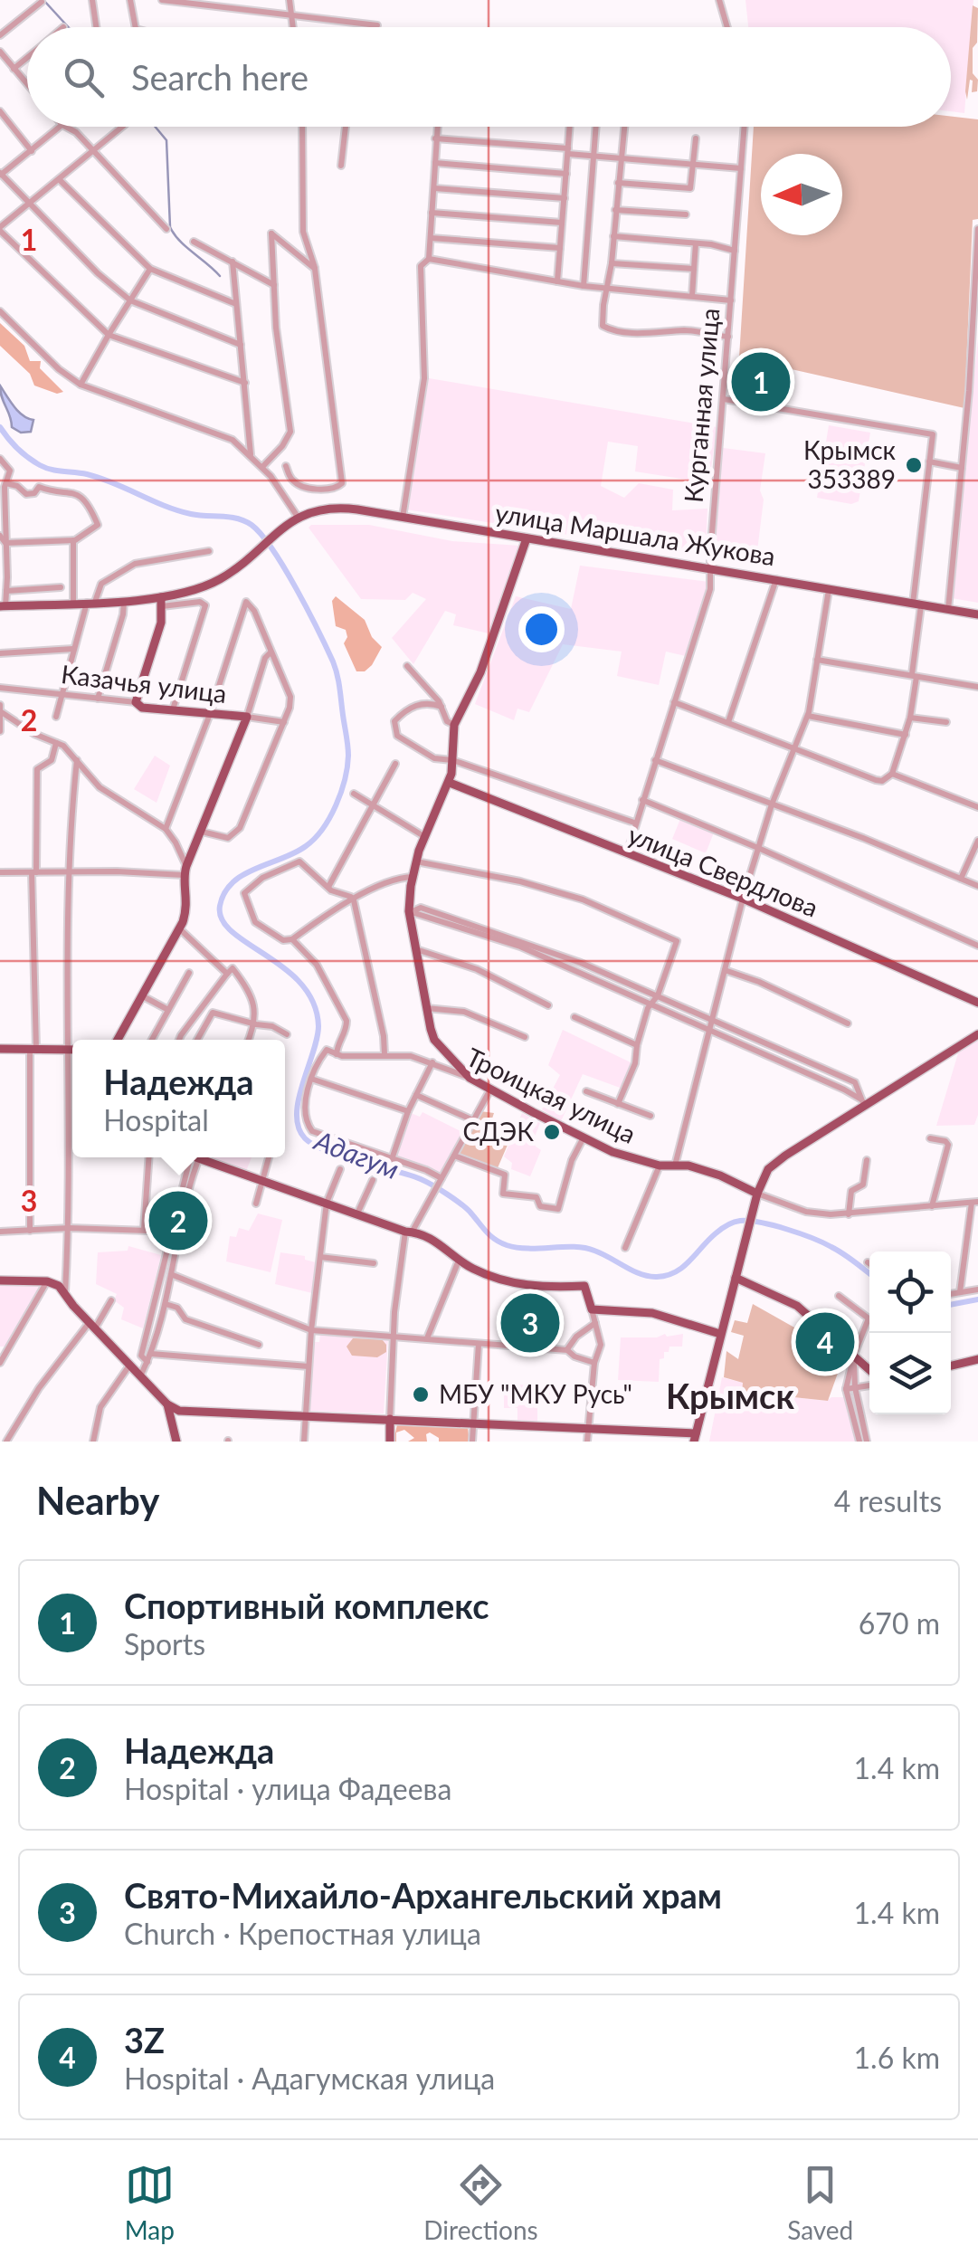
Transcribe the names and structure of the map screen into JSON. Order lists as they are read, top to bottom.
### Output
{
  "streets": {
    "main road": [
      "улица Маршала Жукова",
      "Казачья улица",
      "улица Свердлова",
      "Троицкая улица"
    ],
    "street": ["Курганная улица"]
  },
  "crossings": [
    ["Курганная улица", "улица Маршала Жукова"],
    ["Курганная улица", "улица Свердлова"]
  ],
  "districts": ["Крымск"],
  "water": ["Адагум"],
  "places": ["Крымск 353389", "СДЭК", "МБУ \"МКУ Русь\""],
  "north": "left",
  "page": {
    "search": "Search here",
    "pins": [
      "1",
      "2",
      "3",
      "4"
    ],
    "popup": ["Надежда", "Hospital"],
    "heading": ["Nearby", "4 results"],
    "list": [
      {
        "mark": "1",
        "name": "Спортивный комплекс",
        "note": "Sports",
        "value": "670 m"
      },
      {
        "mark": "2",
        "name": "Надежда",
        "note": "Hospital · улица Фадеева",
        "value": "1.4 km"
      },
      {
        "mark": "3",
        "name": "Свято-Михайло-Архангельский храм",
        "note": "Church · Крепостная улица",
        "value": "1.4 km"
      },
      {
        "mark": "4",
        "name": "3Z",
        "note": "Hospital · Адагумская улица",
        "value": "1.6 km"
      }
    ],
    "nav": ["Map", "Directions", "Saved"]
  },
  "grid": {
    "rows": ["1", "2", "3"]
  }
}
